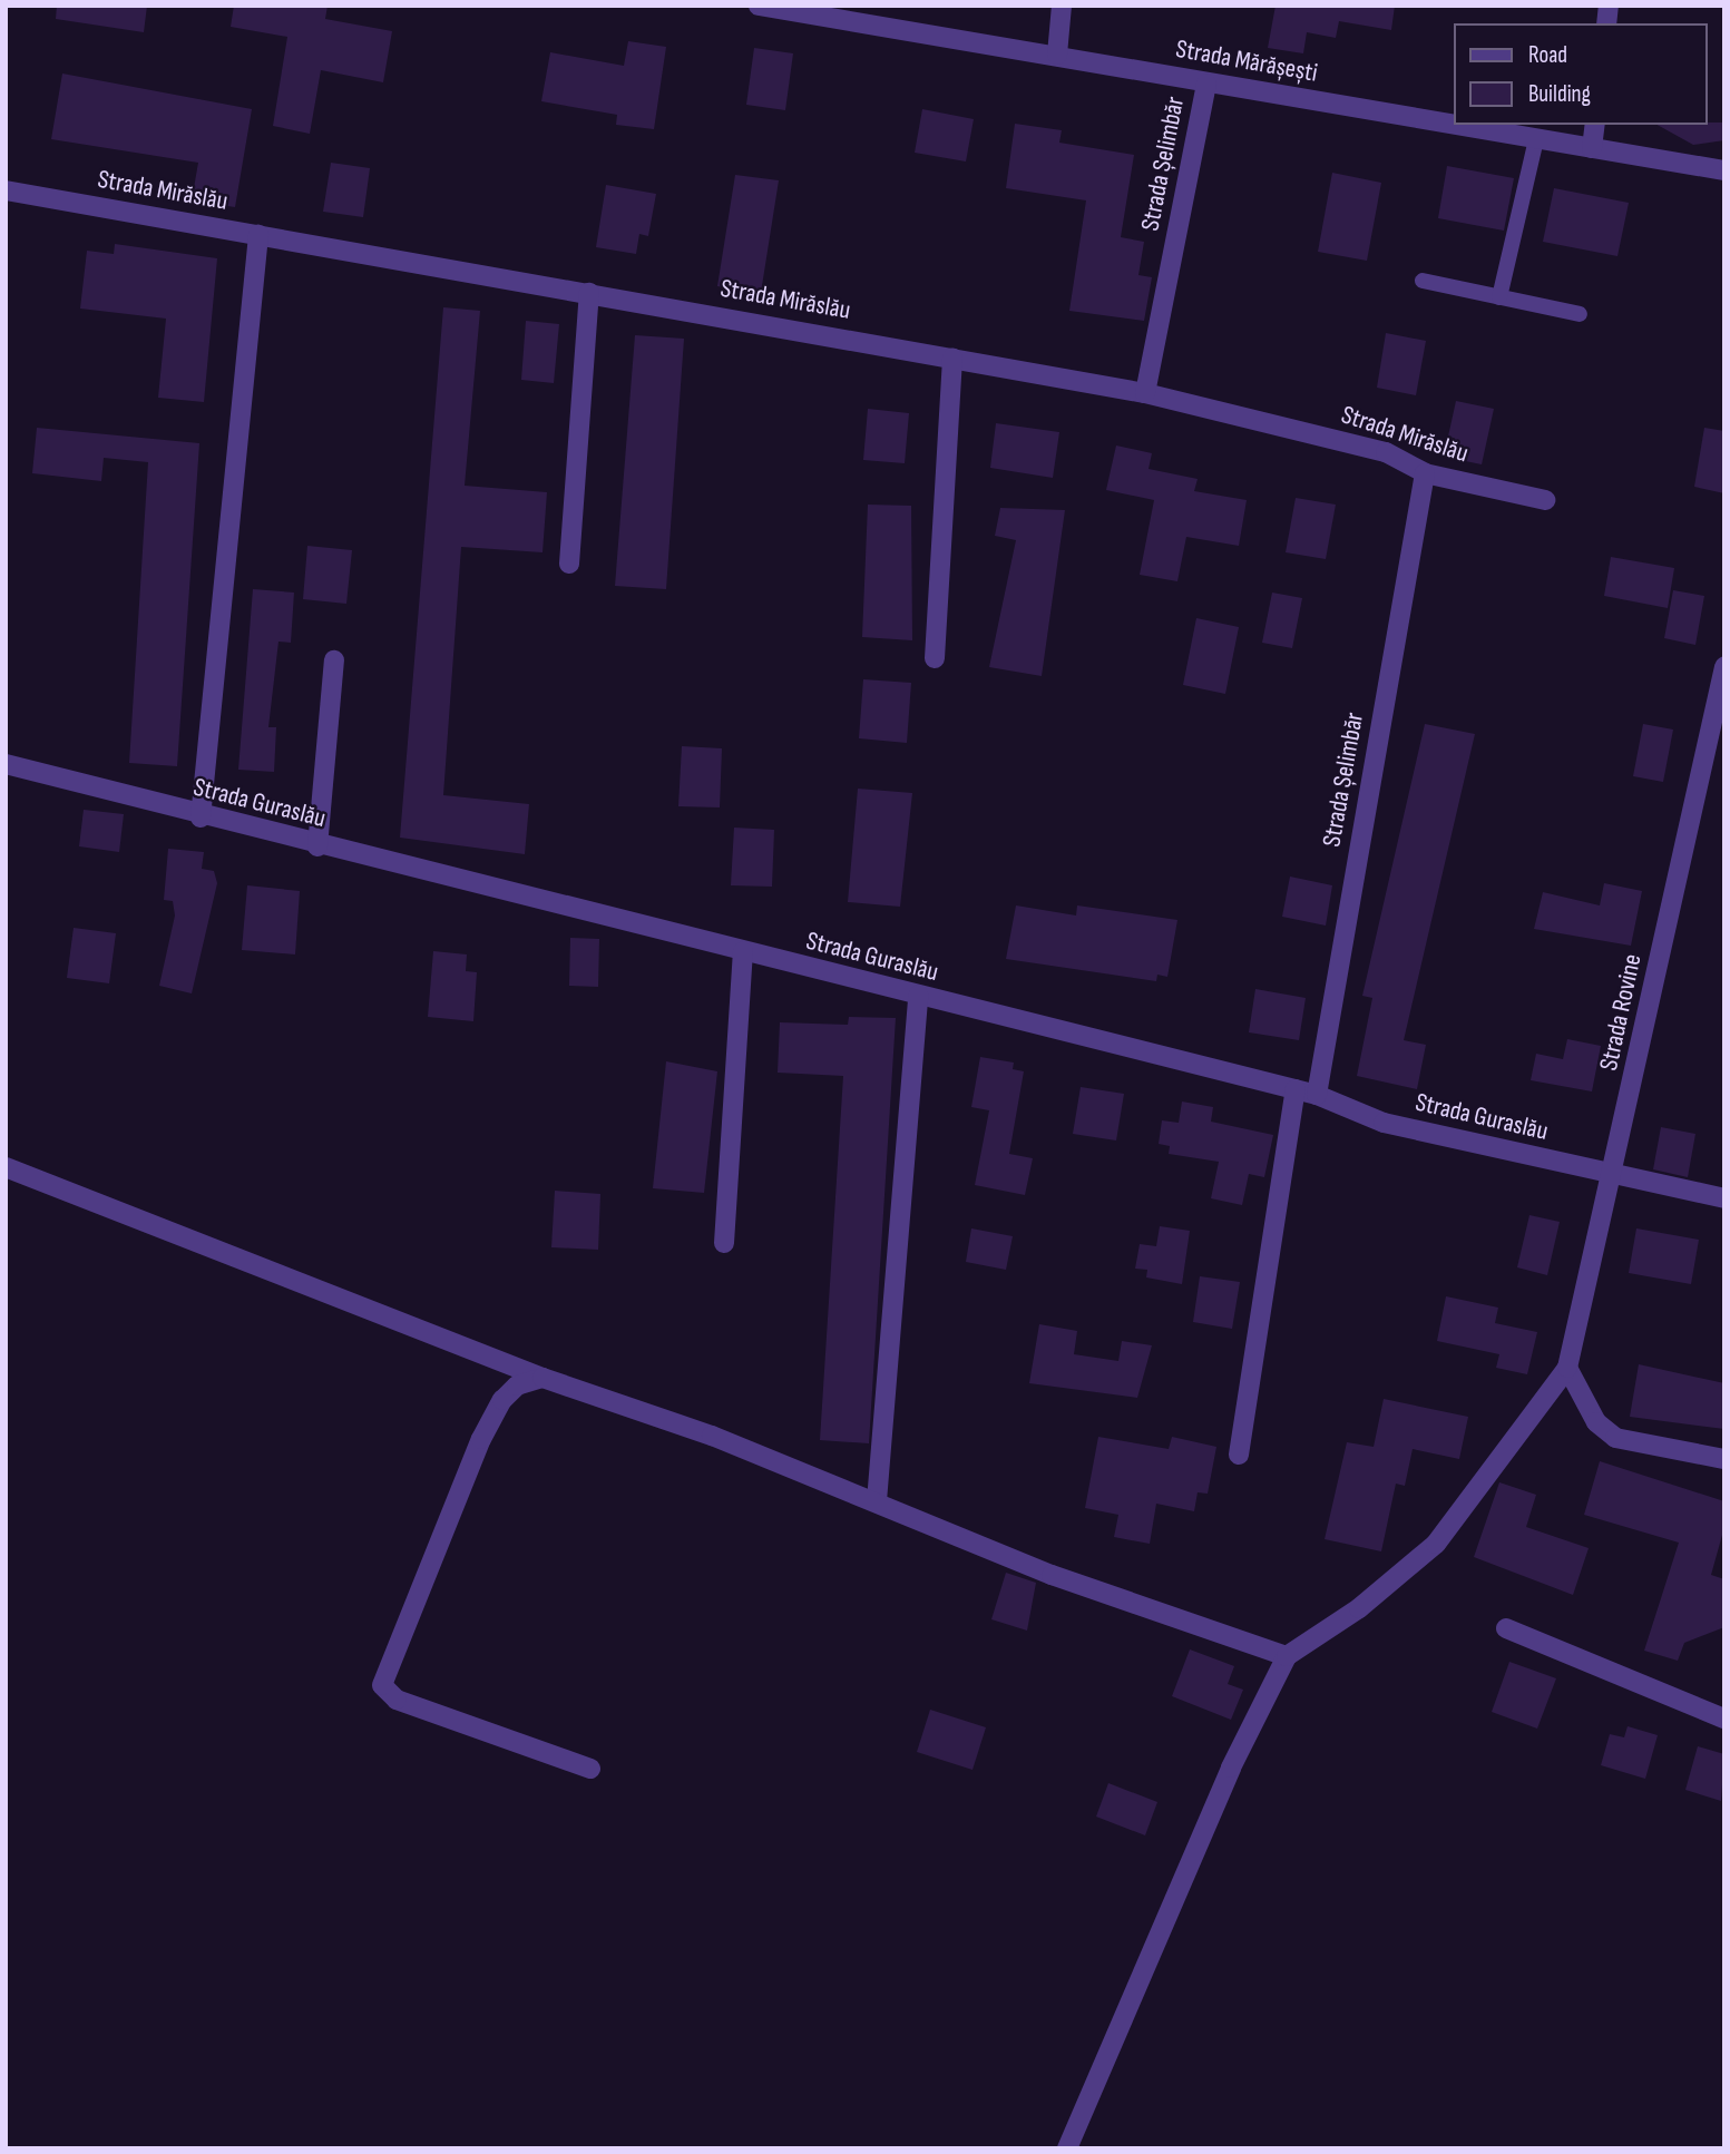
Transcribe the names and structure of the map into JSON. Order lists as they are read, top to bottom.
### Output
{
  "streets": {
    "street": [
      "Strada Mărășești",
      "Strada Șelimbăr",
      "Strada Mirăslău",
      "Strada Guraslău",
      "Strada Rovine"
    ]
  },
  "crossings": [
    ["Strada Mărășești", "Strada Șelimbăr"],
    ["Strada Șelimbăr", "Strada Mirăslău"],
    ["Strada Șelimbăr", "Strada Guraslău"],
    ["Strada Guraslău", "Strada Rovine"]
  ],
  "legend": ["Road", "Building"]
}
